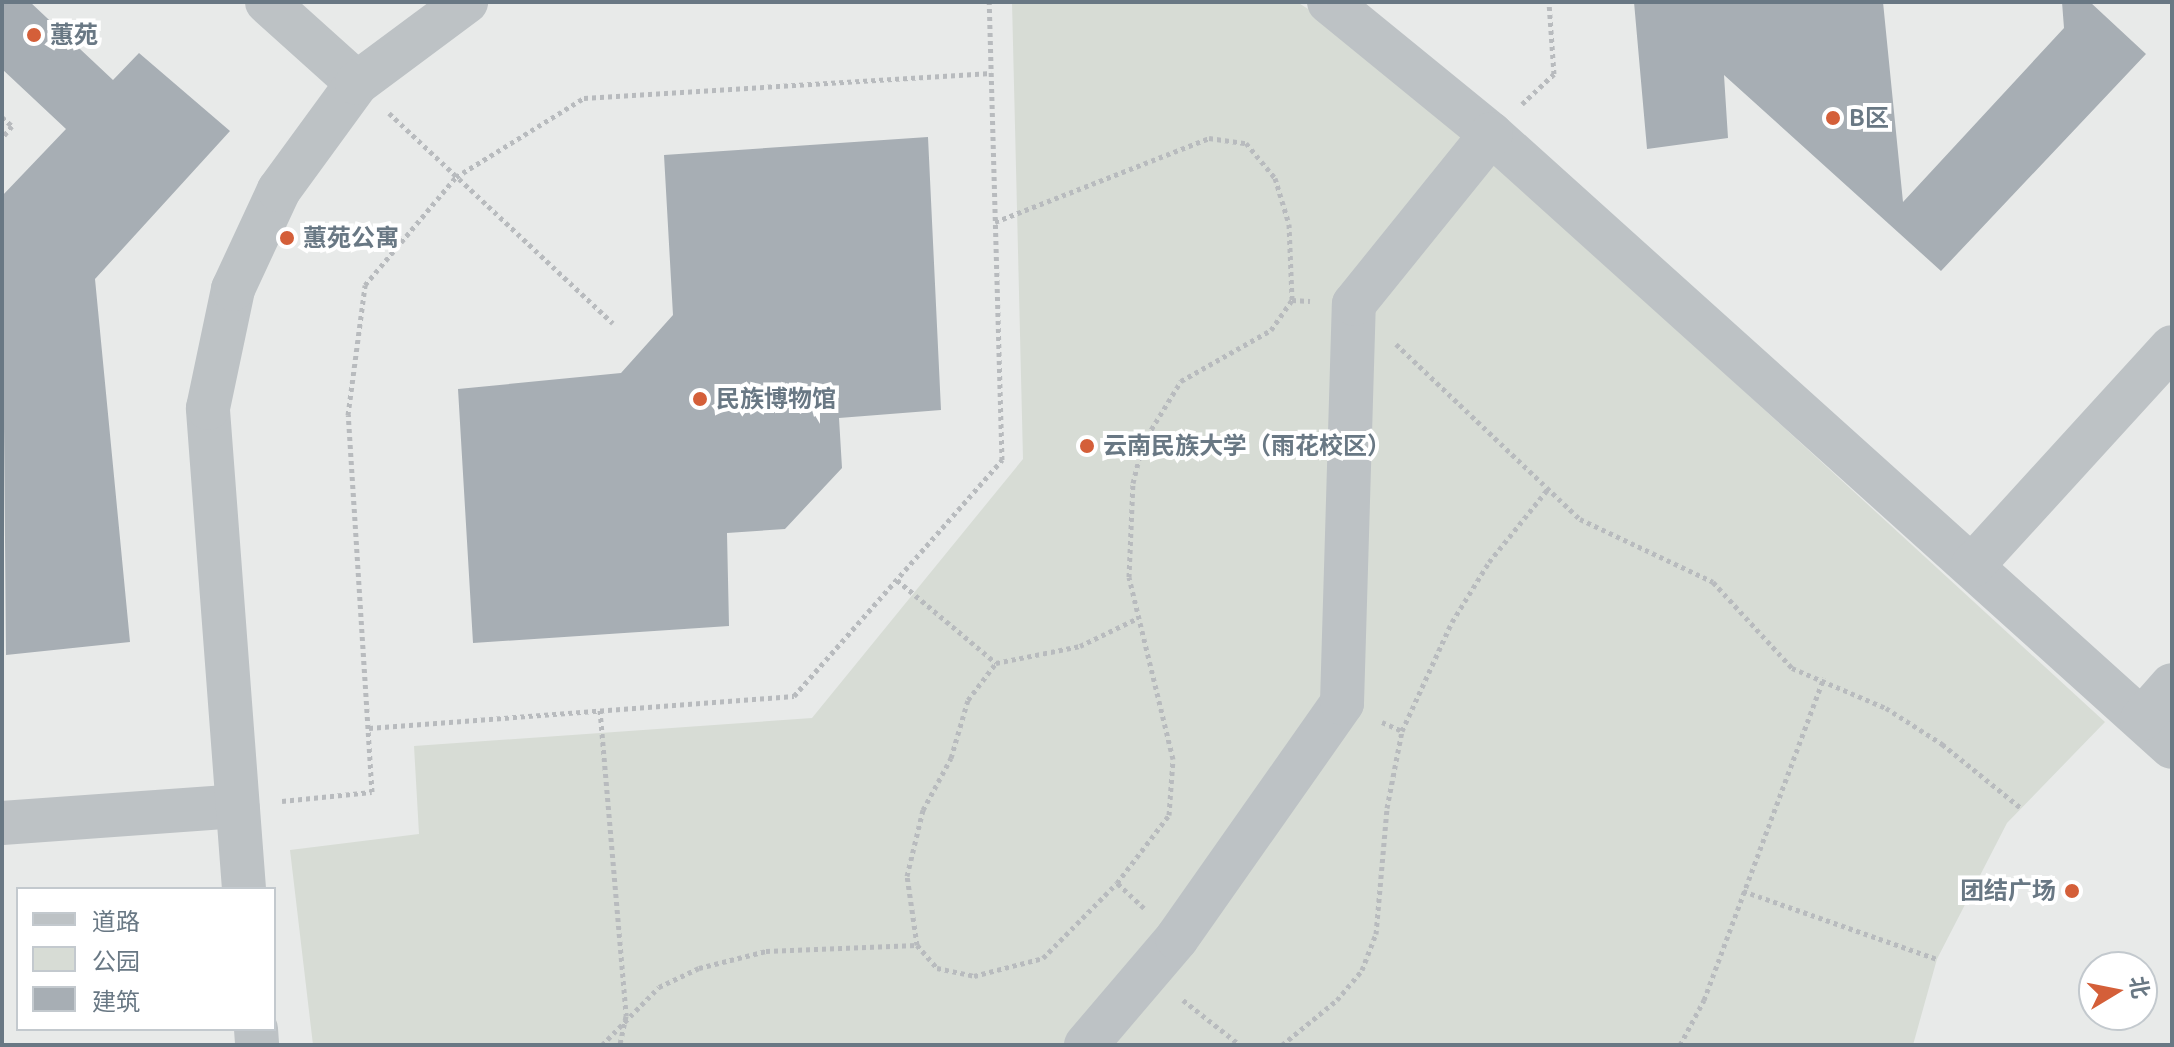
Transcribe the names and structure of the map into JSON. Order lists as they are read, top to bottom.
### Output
{
  "places": [
    "蕙苑",
    "B区",
    "蕙苑公寓",
    "民族博物馆",
    "云南民族大学（雨花校区）",
    "团结广场"
  ],
  "legend": ["道路", "公园", "建筑"],
  "north": "right"
}
